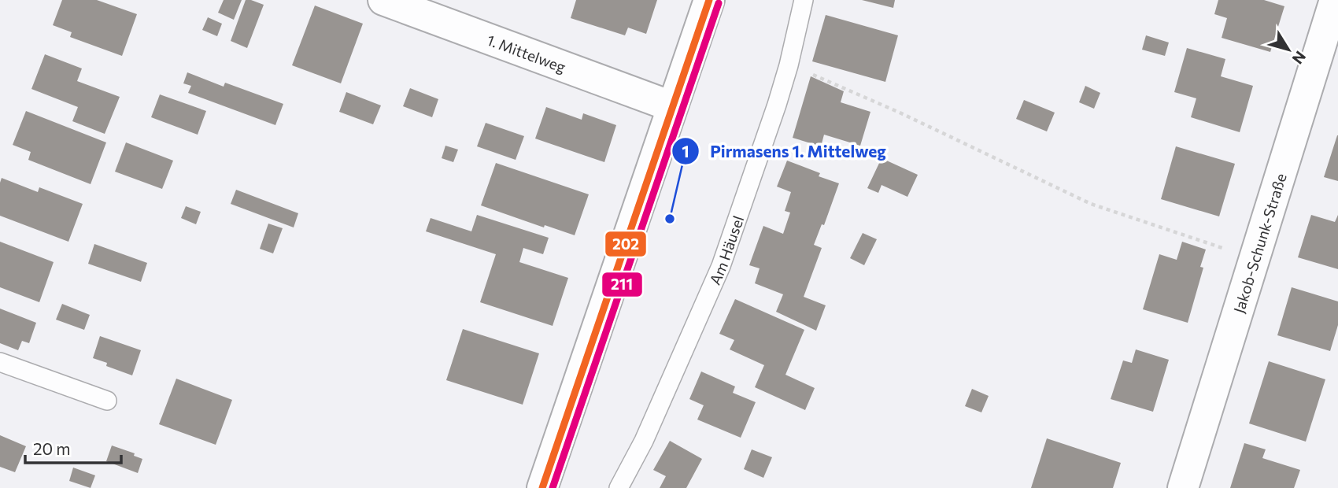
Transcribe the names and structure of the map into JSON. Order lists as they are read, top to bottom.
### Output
{
  "streets": {
    "street": ["1. Mittelweg", "Jakob-Schunk-Straße"],
    "lane": ["Am Häusel"]
  },
  "places": ["Pirmasens 1. Mittelweg"],
  "lines": ["transit line 202", "transit line 211"],
  "scale_bar": "20 m",
  "north": "bottom right"
}
